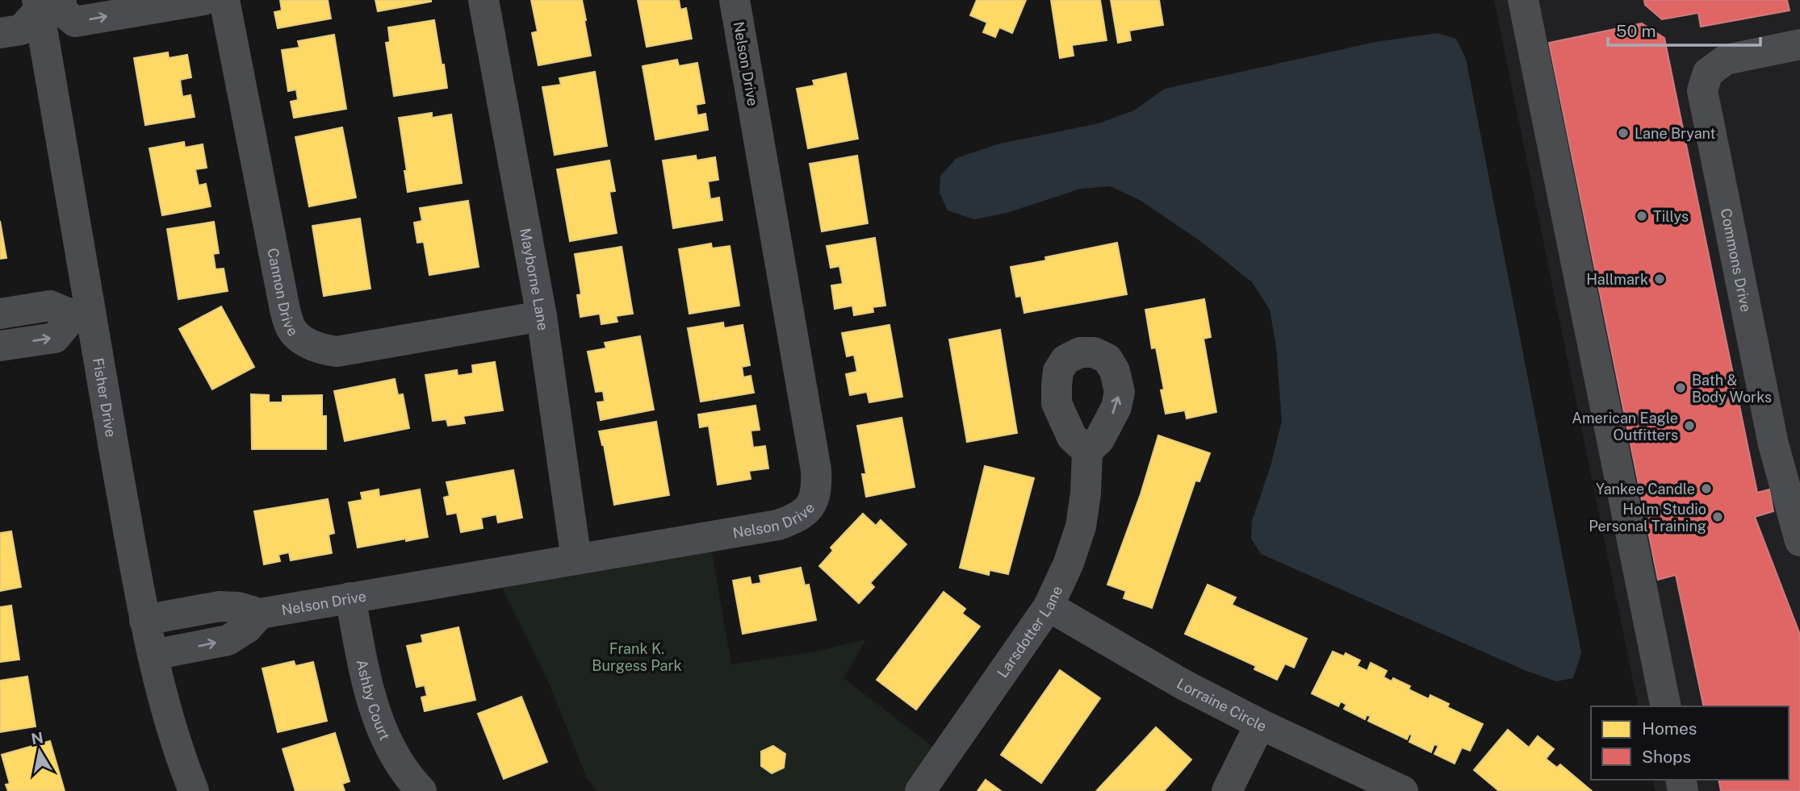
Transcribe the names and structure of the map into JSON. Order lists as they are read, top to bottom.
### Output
{
  "streets": {
    "street": [
      "Nelson Drive",
      "Commons Drive",
      "Mayborne Lane",
      "Cannon Drive",
      "Fisher Drive",
      "Larsdotter Lane",
      "Ashby Court",
      "Lorraine Circle"
    ]
  },
  "crossings": [
    ["Nelson Drive", "Mayborne Lane"],
    ["Nelson Drive", "Fisher Drive"],
    ["Nelson Drive", "Ashby Court"],
    ["Mayborne Lane", "Cannon Drive"],
    ["Larsdotter Lane", "Lorraine Circle"]
  ],
  "parks": ["Frank K. Burgess Park"],
  "places": [
    "Lane Bryant",
    "Tillys",
    "Hallmark",
    "Bath & Body Works",
    "American Eagle Outfitters",
    "Yankee Candle",
    "Holm Studio Personal Training"
  ],
  "legend": ["Homes", "Shops"],
  "scale_bar": "50 m",
  "north": "top"
}
